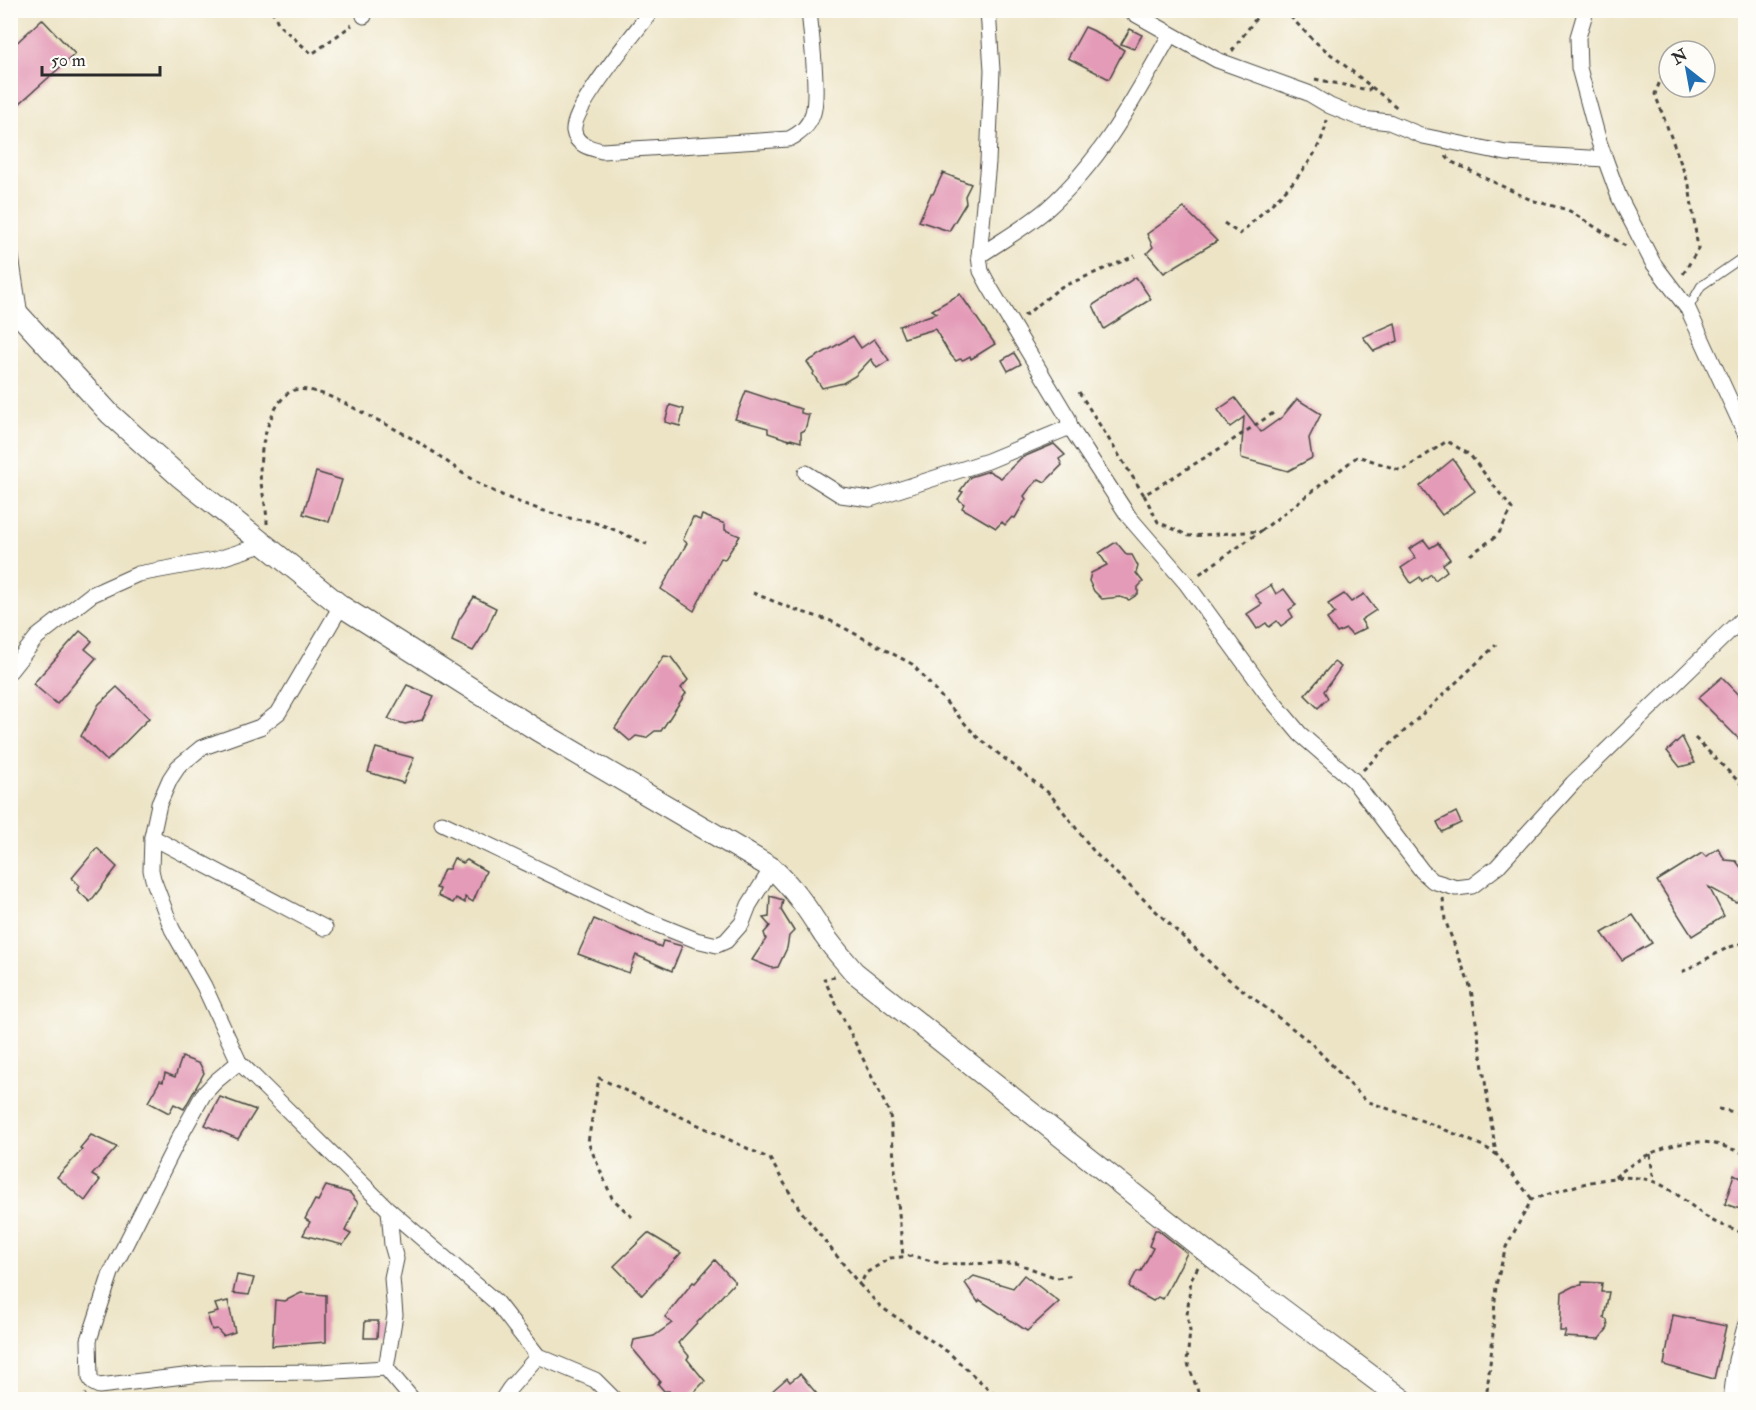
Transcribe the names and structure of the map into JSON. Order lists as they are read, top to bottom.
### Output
{
  "scale_bar": "50 m",
  "north": "top left"
}
